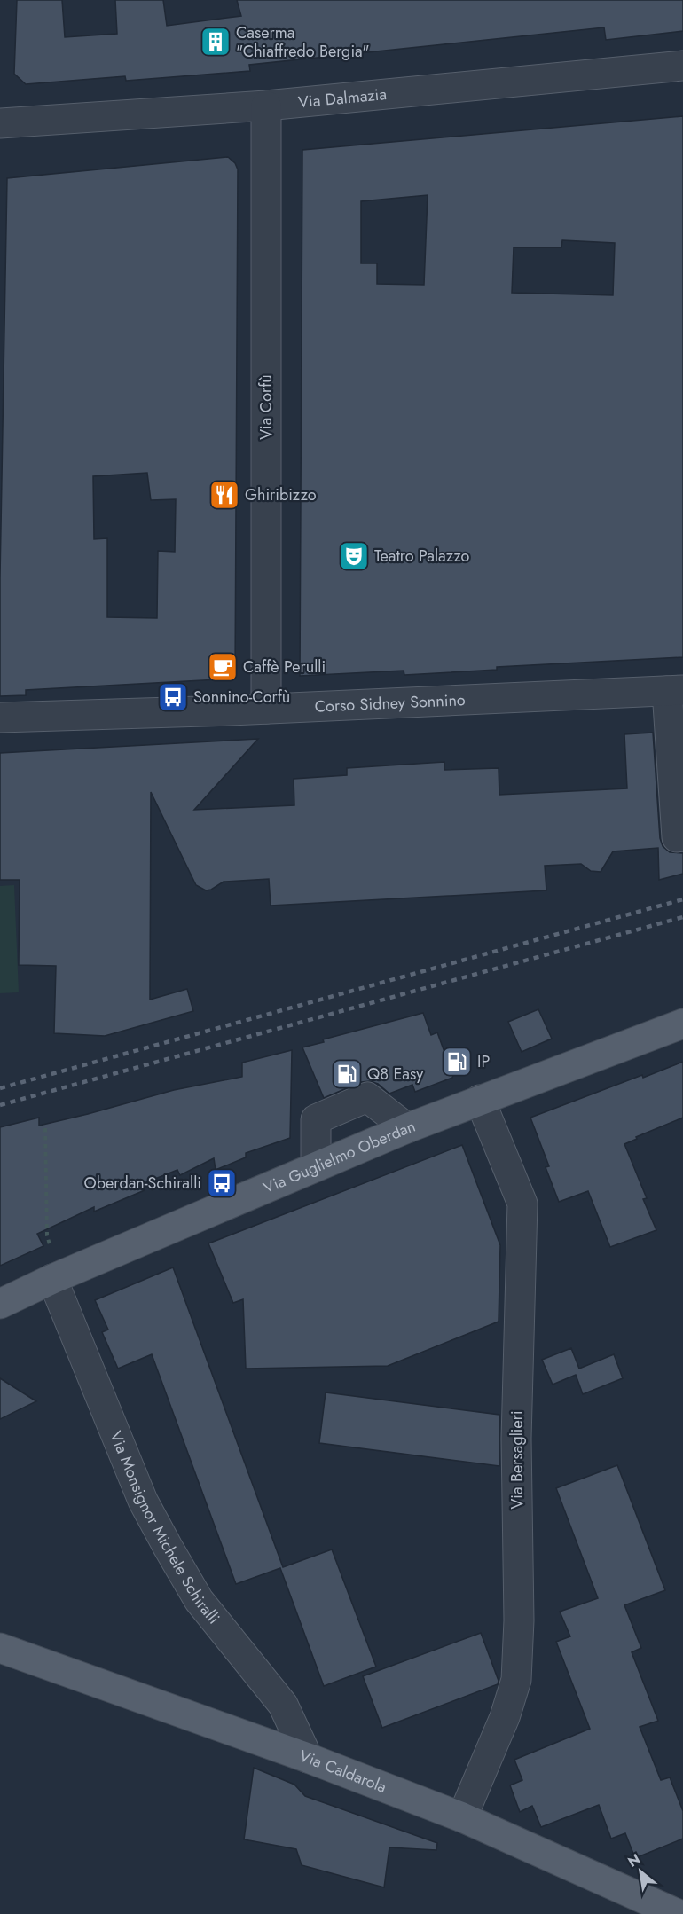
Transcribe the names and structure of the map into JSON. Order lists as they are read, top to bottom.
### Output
{
  "streets": {
    "main road": ["Via Guglielmo Oberdan", "Via Caldarola"],
    "street": [
      "Via Dalmazia",
      "Via Corfù",
      "Corso Sidney Sonnino",
      "Via Bersaglieri",
      "Via Monsignor Michele Schiralli"
    ]
  },
  "crossings": [
    ["Via Dalmazia", "Via Corfù"],
    ["Via Corfù", "Corso Sidney Sonnino"],
    ["Via Guglielmo Oberdan", "Via Bersaglieri"],
    ["Via Guglielmo Oberdan", "Via Monsignor Michele Schiralli"],
    ["Via Bersaglieri", "Via Caldarola"],
    ["Via Monsignor Michele Schiralli", "Via Caldarola"]
  ],
  "places": {
    "building": ["Caserma \"Chiaffredo Bergia\""],
    "restaurant": ["Ghiribizzo"],
    "theatre": ["Teatro Palazzo"],
    "cafe": ["Caffè Perulli"],
    "bus stop": ["Sonnino-Corfù", "Oberdan-Schiralli"],
    "fuel station": ["IP", "Q8 Easy"]
  },
  "north": "top left"
}
